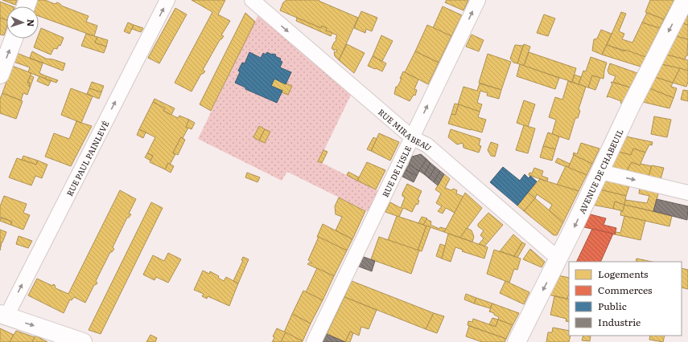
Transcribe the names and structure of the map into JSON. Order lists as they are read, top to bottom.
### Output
{
  "streets": {
    "main road": ["AVENUE DE CHABEUIL"],
    "street": ["RUE MIRABEAU", "RUE PAUL PAINLEVÉ", "RUE DE L'ISLE"]
  },
  "crossings": [
    ["RUE MIRABEAU", "RUE DE L'ISLE"],
    ["RUE MIRABEAU", "AVENUE DE CHABEUIL"]
  ],
  "one_way": [
    "RUE MIRABEAU",
    "RUE PAUL PAINLEVÉ",
    "RUE DE L'ISLE",
    "AVENUE DE CHABEUIL"
  ],
  "legend": [
    "Logements",
    "Commerces",
    "Public",
    "Industrie"
  ],
  "north": "right"
}
